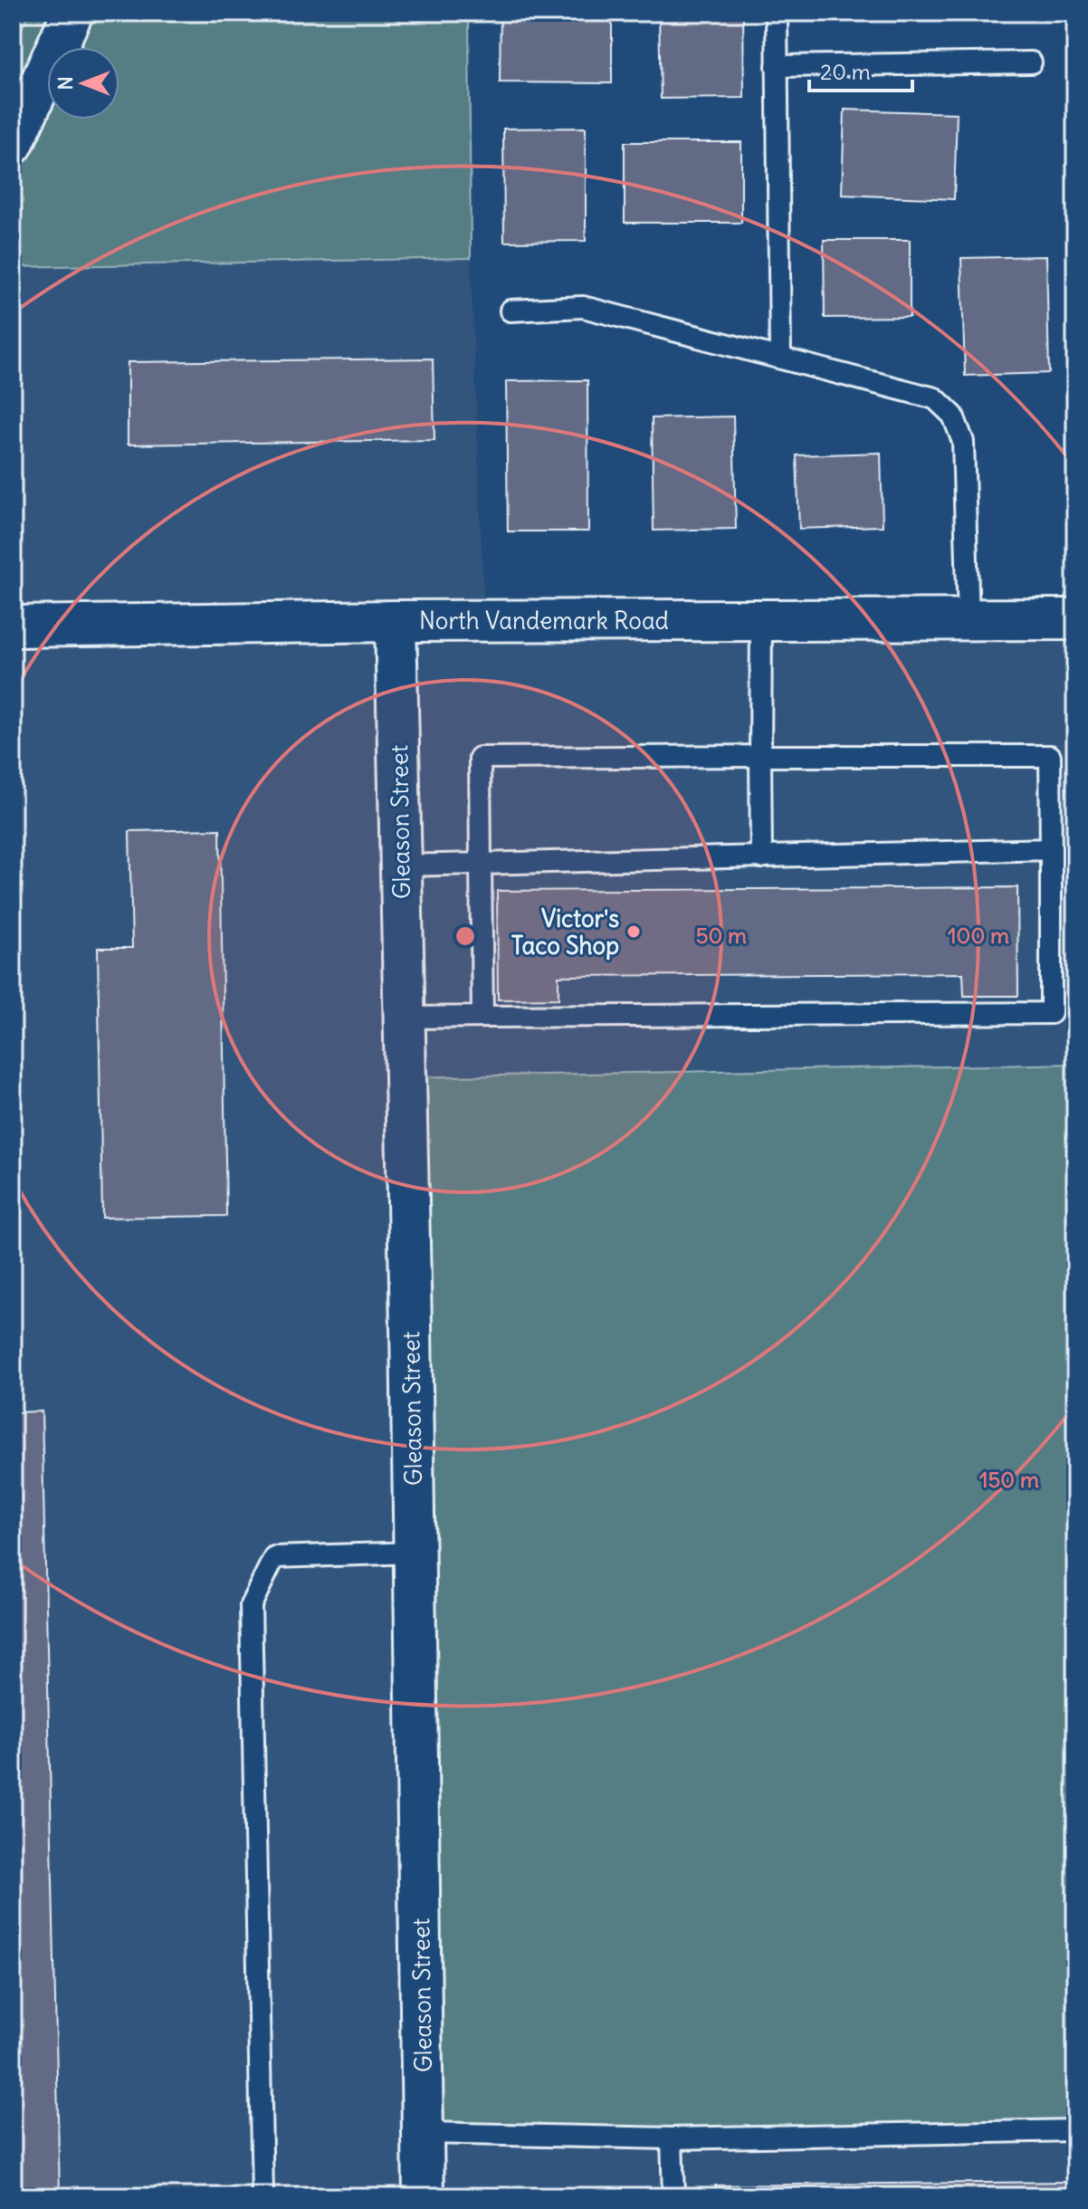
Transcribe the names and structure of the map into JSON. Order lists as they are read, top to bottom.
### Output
{
  "streets": {
    "street": ["North Vandemark Road", "Gleason Street"]
  },
  "crossings": [
    ["North Vandemark Road", "Gleason Street"]
  ],
  "places": ["Victor's Taco Shop"],
  "scale_bar": "20 m",
  "north": "left",
  "rings": ["50 m", "100 m", "150 m"]
}
